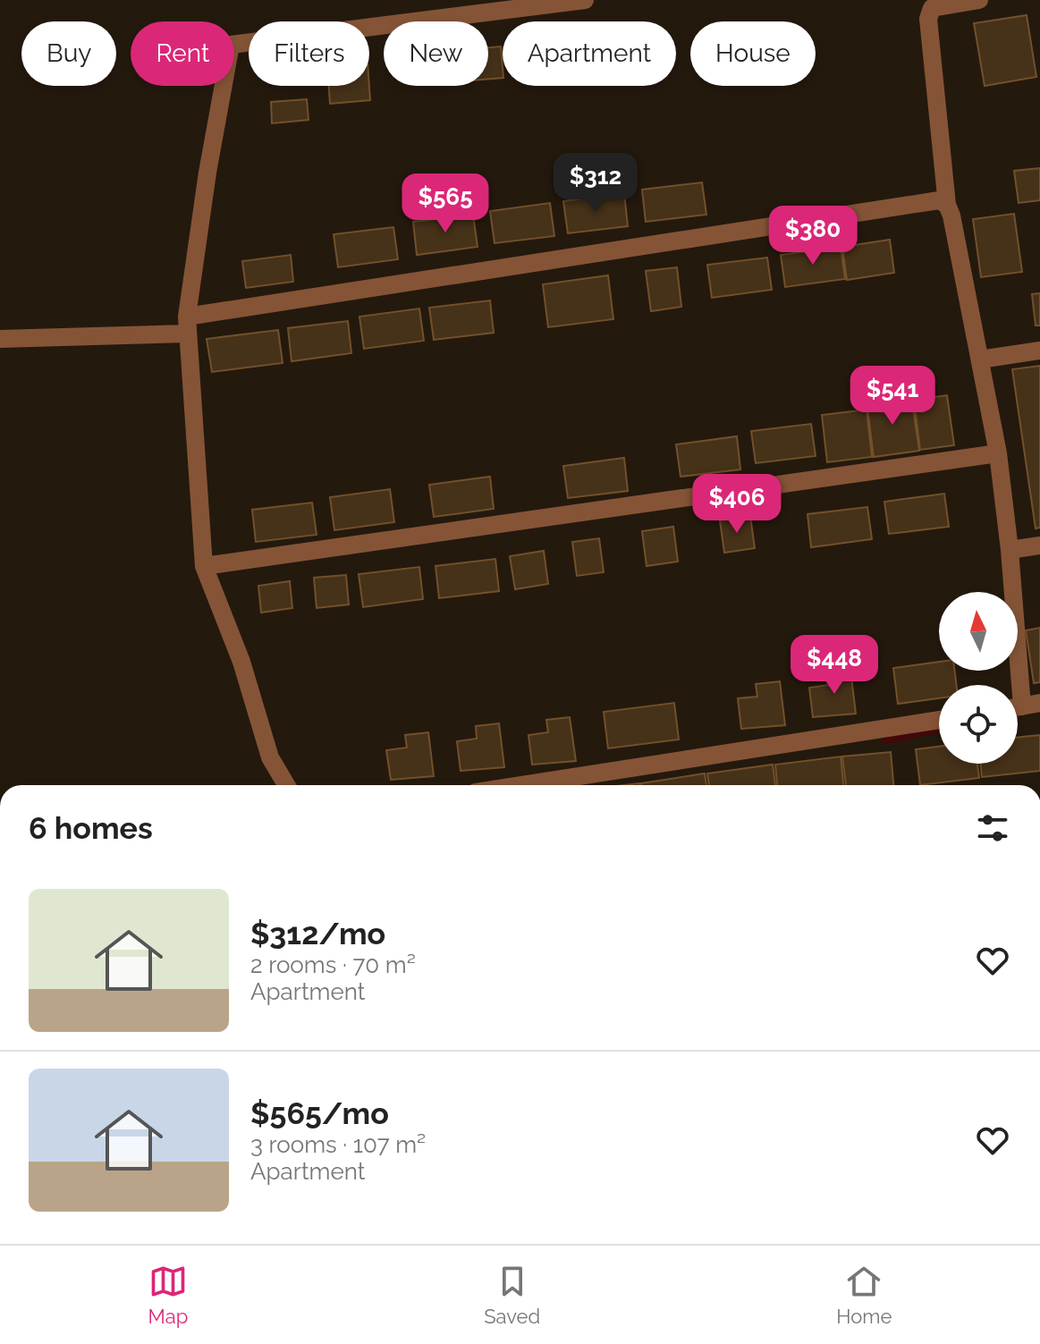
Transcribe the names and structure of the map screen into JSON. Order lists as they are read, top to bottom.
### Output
{
  "north": "top",
  "page": {
    "chip": [
      "Buy",
      "Rent",
      "Filters",
      "New",
      "Apartment",
      "House"
    ],
    "price": [
      "$312",
      "$565",
      "$380",
      "$541",
      "$406",
      "$448"
    ],
    "heading": "6 homes",
    "list": [
      {
        "name": "$312/mo",
        "note": "2 rooms · 70 m² · Apartment"
      },
      {
        "name": "$565/mo",
        "note": "3 rooms · 107 m² · Apartment"
      }
    ],
    "tabs": ["Map", "Saved", "Home"]
  }
}
